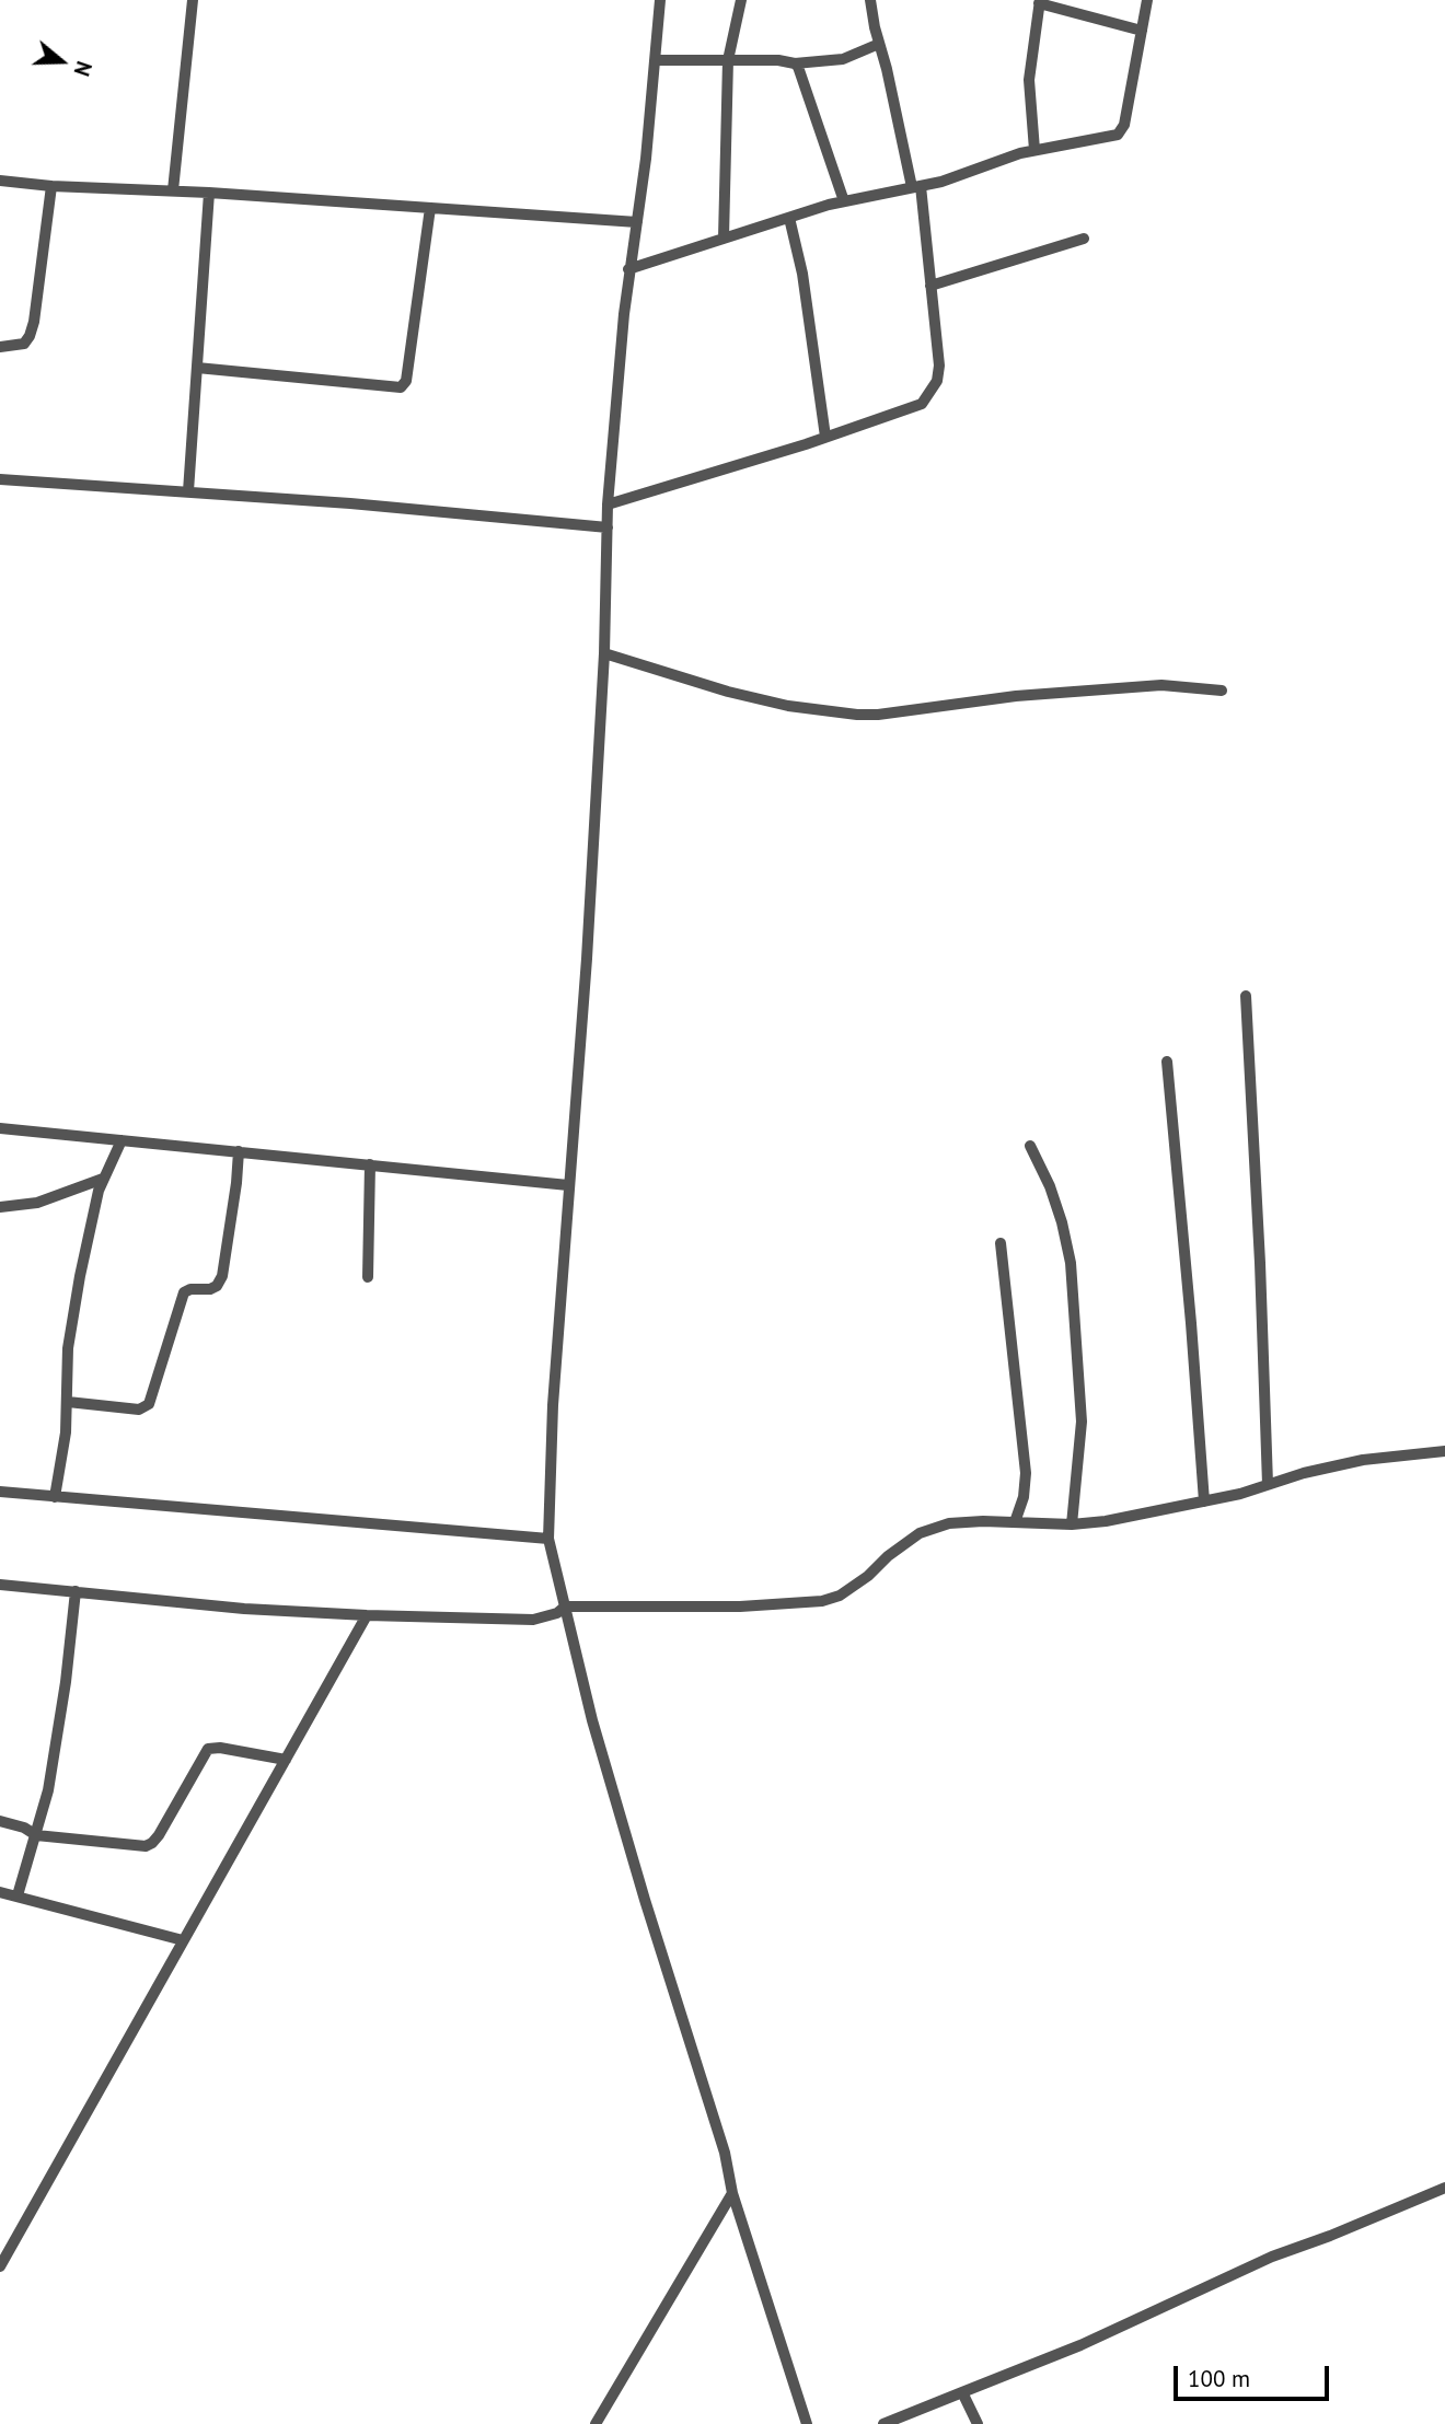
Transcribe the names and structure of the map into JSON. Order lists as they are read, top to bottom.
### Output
{
  "scale_bar": "100 m",
  "north": "right"
}
